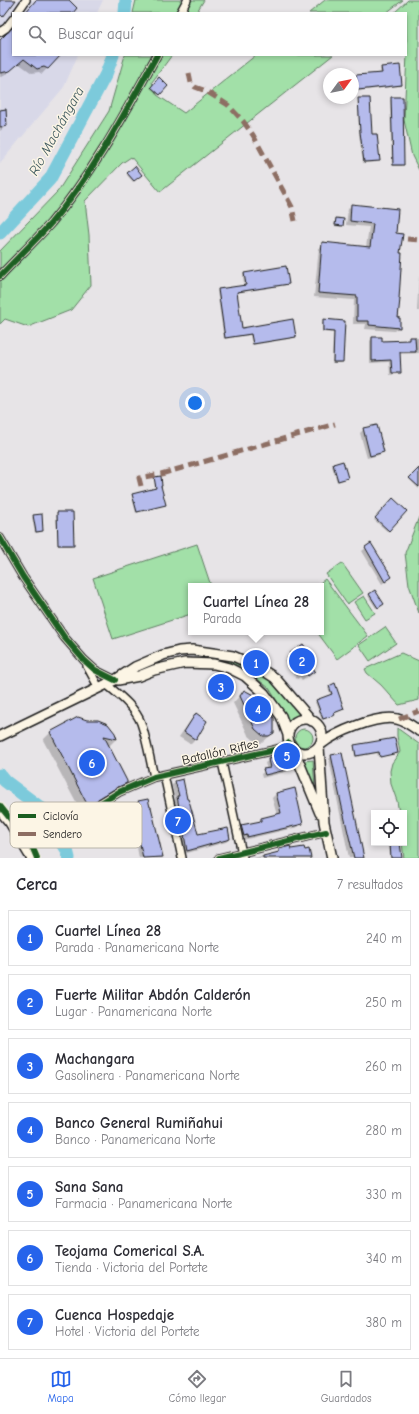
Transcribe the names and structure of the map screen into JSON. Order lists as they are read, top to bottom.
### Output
{
  "streets": {
    "street": ["Batallón Rifles"]
  },
  "water": ["Río Machángara"],
  "legend": ["Ciclovía", "Sendero"],
  "north": "top right",
  "page": {
    "search": "Buscar aquí",
    "popup": ["Cuartel Línea 28", "Parada"],
    "pins": [
      "2",
      "1",
      "3",
      "4",
      "5",
      "6",
      "7"
    ],
    "heading": ["Cerca", "7 resultados"],
    "list": [
      {
        "mark": "1",
        "name": "Cuartel Línea 28",
        "note": "Parada · Panamericana Norte",
        "value": "240 m"
      },
      {
        "mark": "2",
        "name": "Fuerte Militar Abdón Calderón",
        "note": "Lugar · Panamericana Norte",
        "value": "250 m"
      },
      {
        "mark": "3",
        "name": "Machangara",
        "note": "Gasolinera · Panamericana Norte",
        "value": "260 m"
      },
      {
        "mark": "4",
        "name": "Banco General Rumiñahui",
        "note": "Banco · Panamericana Norte",
        "value": "280 m"
      },
      {
        "mark": "5",
        "name": "Sana Sana",
        "note": "Farmacia · Panamericana Norte",
        "value": "330 m"
      },
      {
        "mark": "6",
        "name": "Teojama Comerical S.A.",
        "note": "Tienda · Victoria del Portete",
        "value": "340 m"
      },
      {
        "mark": "7",
        "name": "Cuenca Hospedaje",
        "note": "Hotel · Victoria del Portete",
        "value": "380 m"
      }
    ],
    "nav": ["Mapa", "Cómo llegar", "Guardados"]
  }
}
